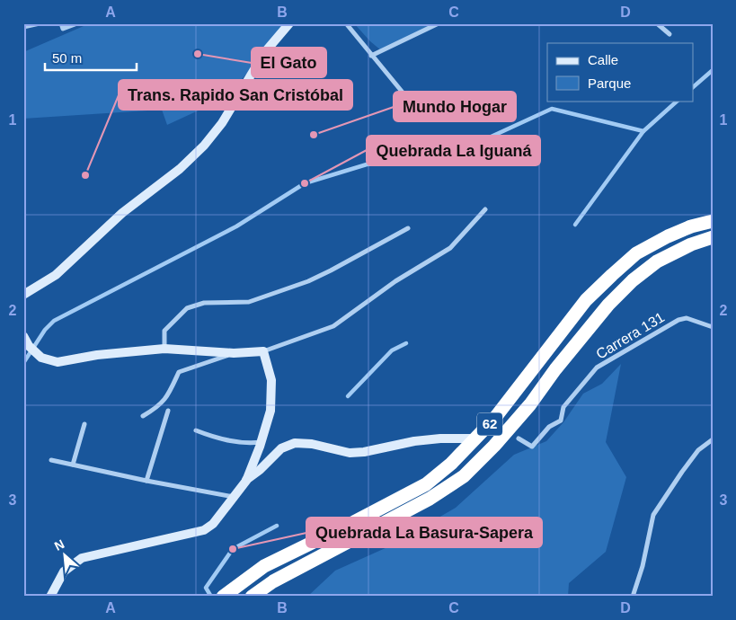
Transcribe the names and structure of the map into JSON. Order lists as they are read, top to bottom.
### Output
{
  "streets": {
    "highway": ["62"],
    "street": ["Carrera 131"]
  },
  "places": [
    "El Gato",
    "Mundo Hogar",
    "Trans. Rapido San Cristóbal",
    "Quebrada La Iguaná",
    "Quebrada La Basura-Sapera"
  ],
  "legend": ["Calle", "Parque"],
  "scale_bar": "50 m",
  "north": "top left",
  "grid": {
    "columns": [
      "A",
      "B",
      "C",
      "D"
    ],
    "rows": ["1", "2", "3"]
  }
}
